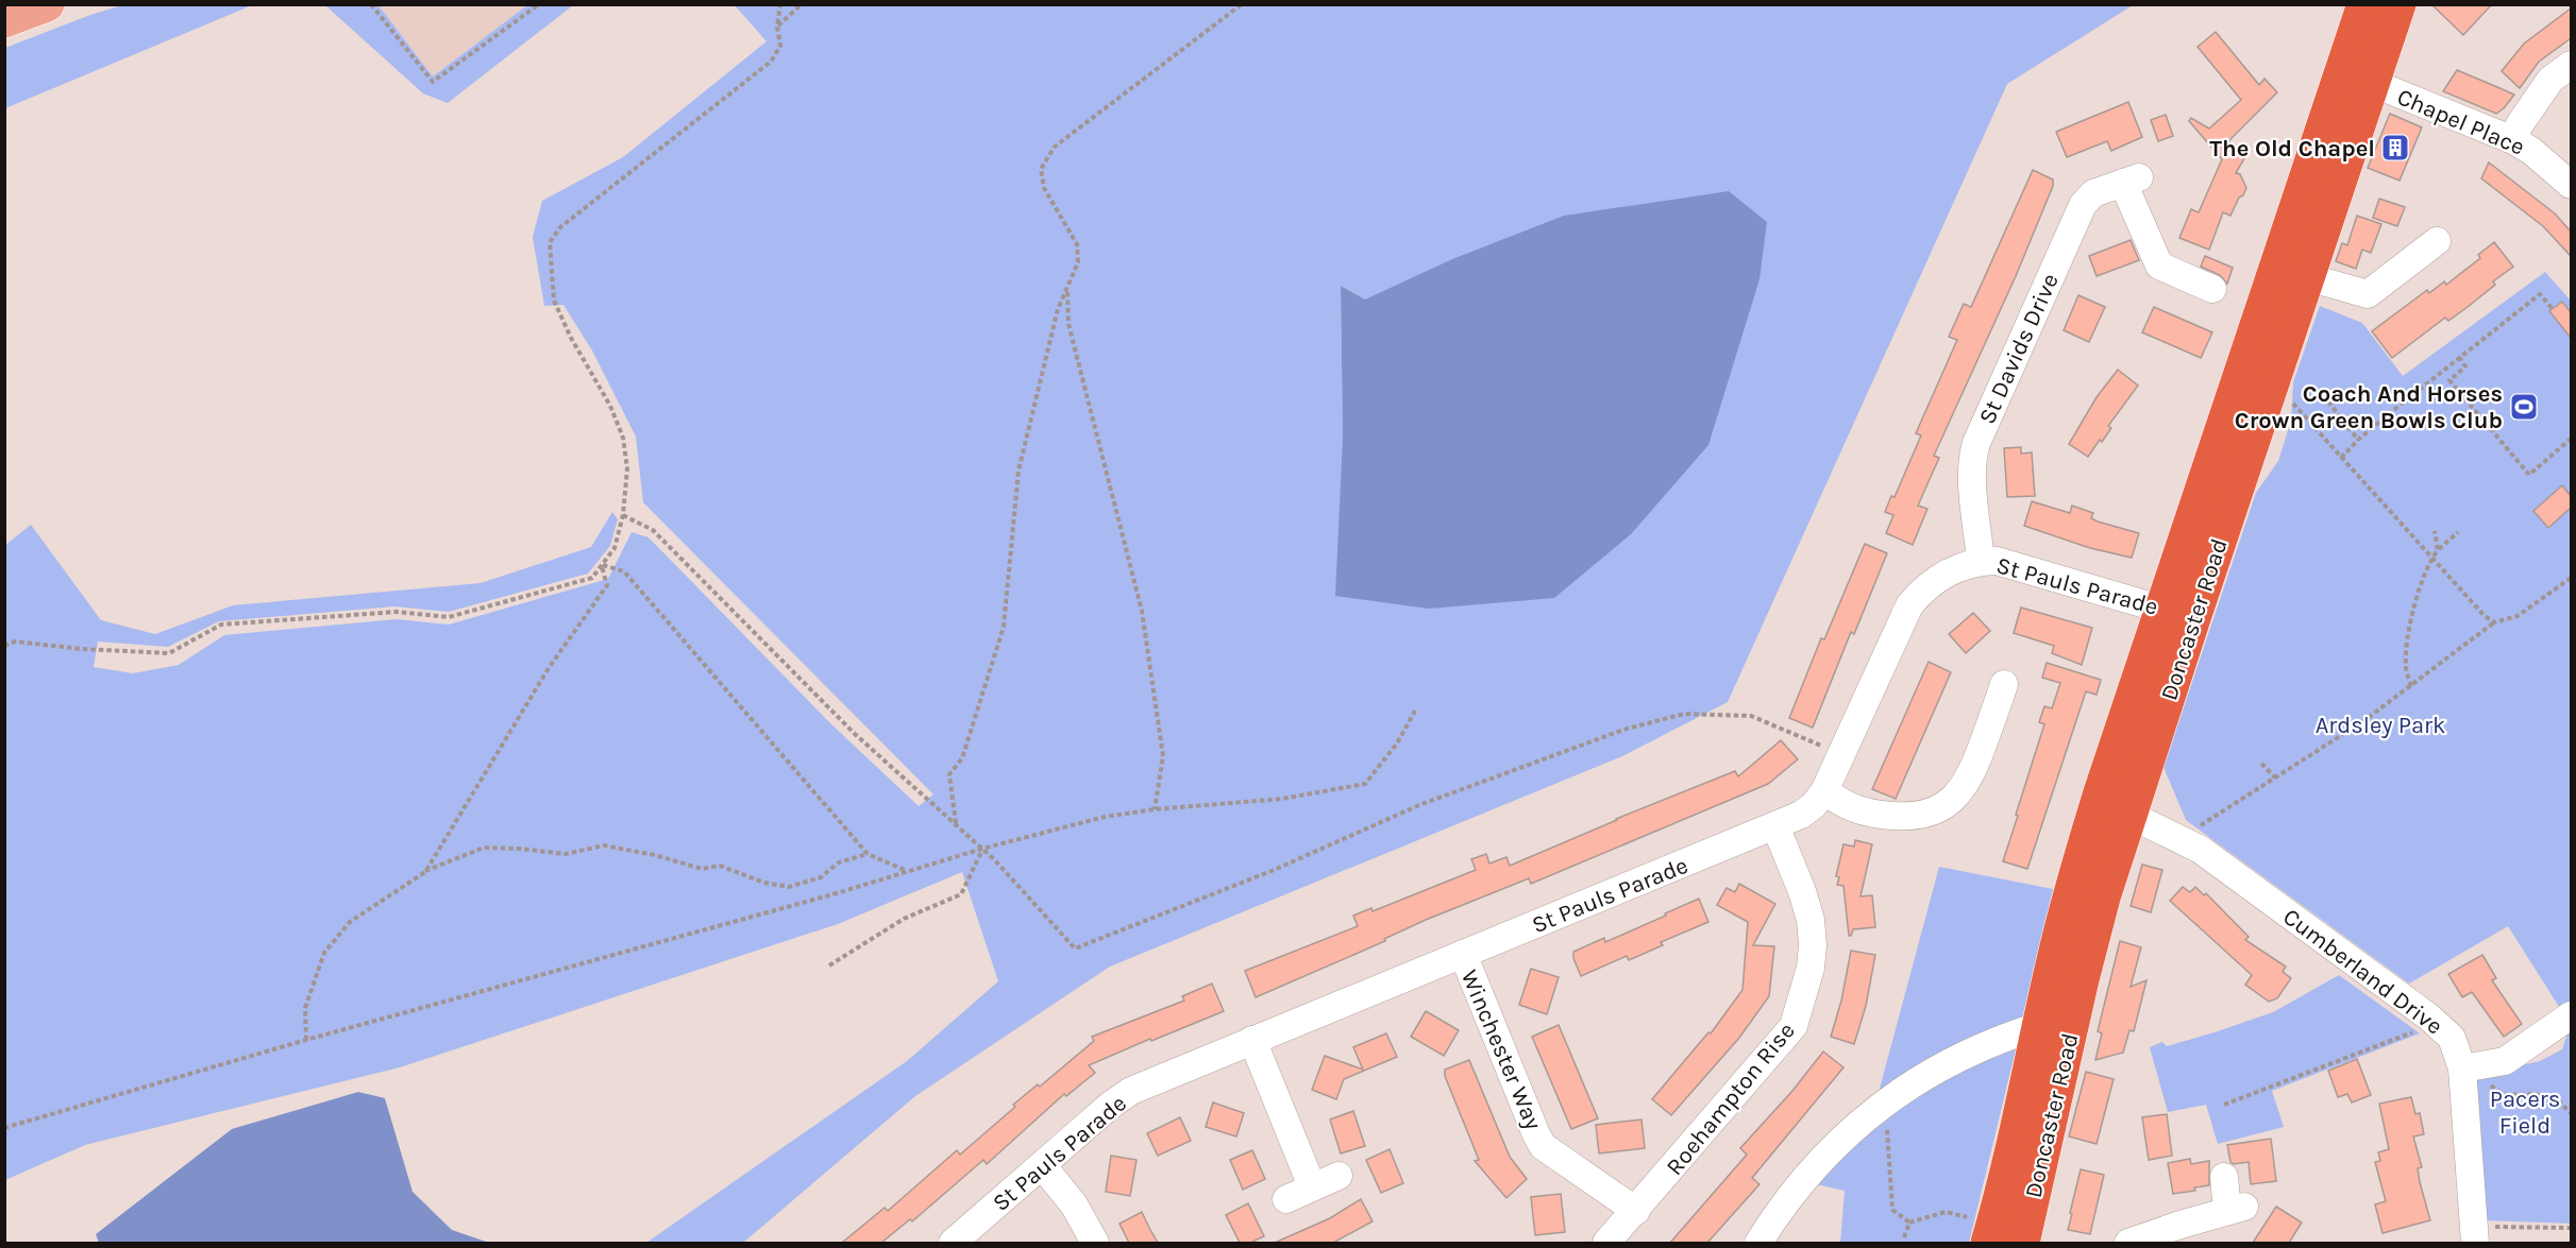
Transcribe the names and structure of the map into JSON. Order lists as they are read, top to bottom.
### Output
{
  "streets": {
    "highway": ["Doncaster Road"],
    "street": [
      "Chapel Place",
      "St Davids Drive",
      "St Pauls Parade",
      "Cumberland Drive",
      "Winchester Way",
      "Roehampton Rise"
    ]
  },
  "crossings": [
    ["Chapel Place", "Doncaster Road"],
    ["St Davids Drive", "St Pauls Parade"],
    ["St Pauls Parade", "Doncaster Road"],
    ["St Pauls Parade", "Winchester Way"],
    ["St Pauls Parade", "Roehampton Rise"],
    ["Doncaster Road", "Cumberland Drive"],
    ["Winchester Way", "Roehampton Rise"]
  ],
  "parks": ["Ardsley Park", "Pacers Field"],
  "places": {
    "building": ["The Old Chapel"],
    "sports": ["Coach And Horses Crown Green Bowls Club"]
  }
}
